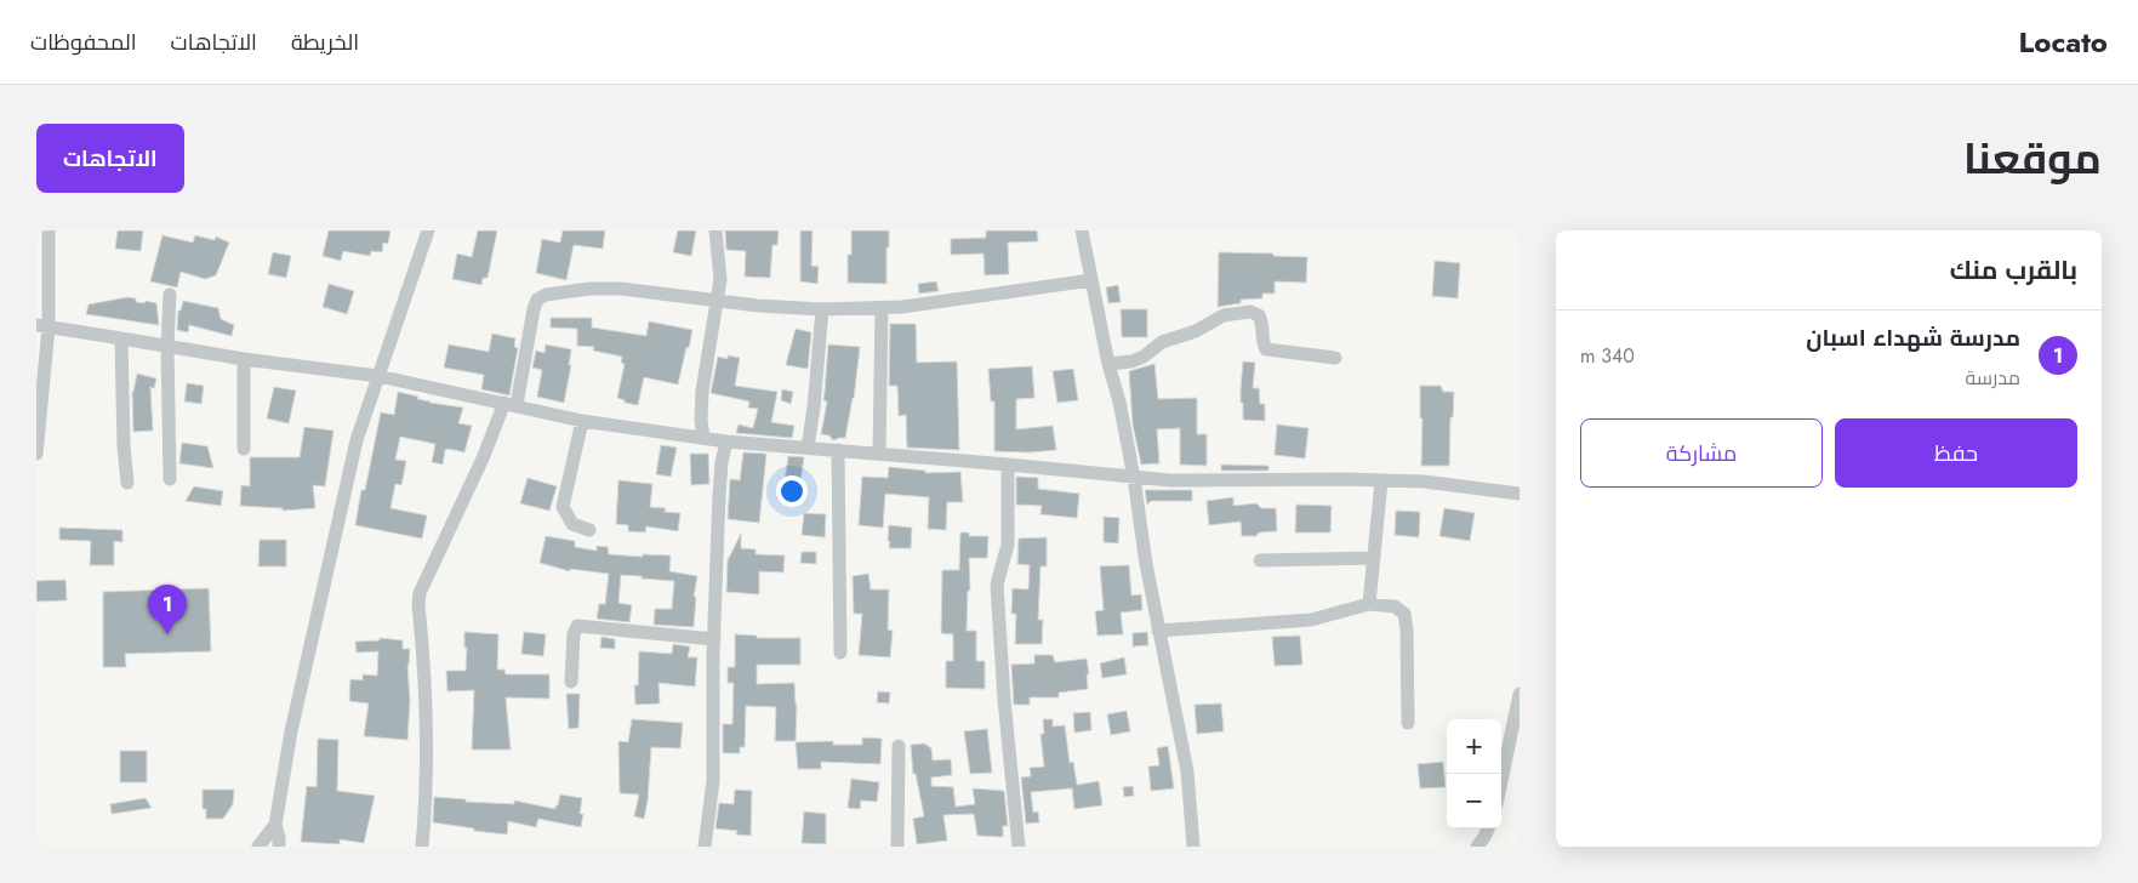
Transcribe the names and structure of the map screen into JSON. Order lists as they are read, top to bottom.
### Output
{
  "page": {
    "header": "Locato",
    "nav": ["الخريطة", "الاتجاهات", "المحفوظات"],
    "title": "موقعنا",
    "buttons": [
      "الاتجاهات",
      ["حفظ", "مشاركة"]
    ],
    "heading": "بالقرب منك",
    "list": [
      {
        "mark": "1",
        "name": "مدرسة شهداء اسبان",
        "note": "مدرسة",
        "value": "340 m"
      }
    ],
    "pins": "1",
    "map_buttons": ["+", "−"]
  }
}
